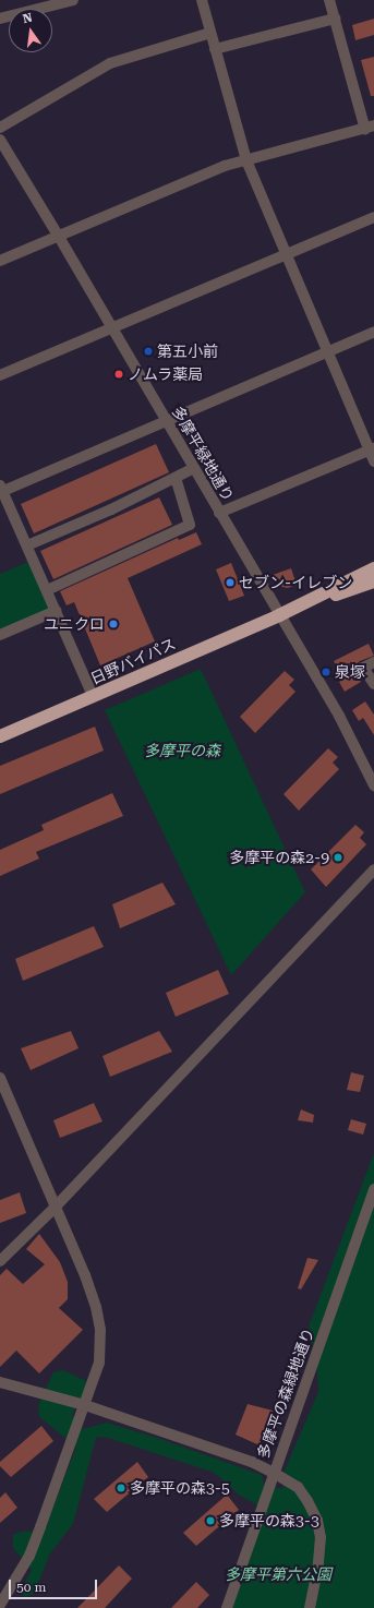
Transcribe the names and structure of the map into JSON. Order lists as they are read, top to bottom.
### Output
{
  "streets": {
    "highway": ["日野バイパス"],
    "street": ["多摩平緑地通り", "多摩平の森緑地通り"]
  },
  "crossings": [
    ["多摩平緑地通り", "日野バイパス"]
  ],
  "parks": ["多摩平の森", "多摩平第六公園"],
  "places": [
    "第五小前",
    "ノムラ薬局",
    "セブン-イレブン",
    "ユニクロ",
    "泉塚",
    "多摩平の森2-9",
    "多摩平の森3-5",
    "多摩平の森3-3"
  ],
  "scale_bar": "50 m",
  "north": "top"
}
